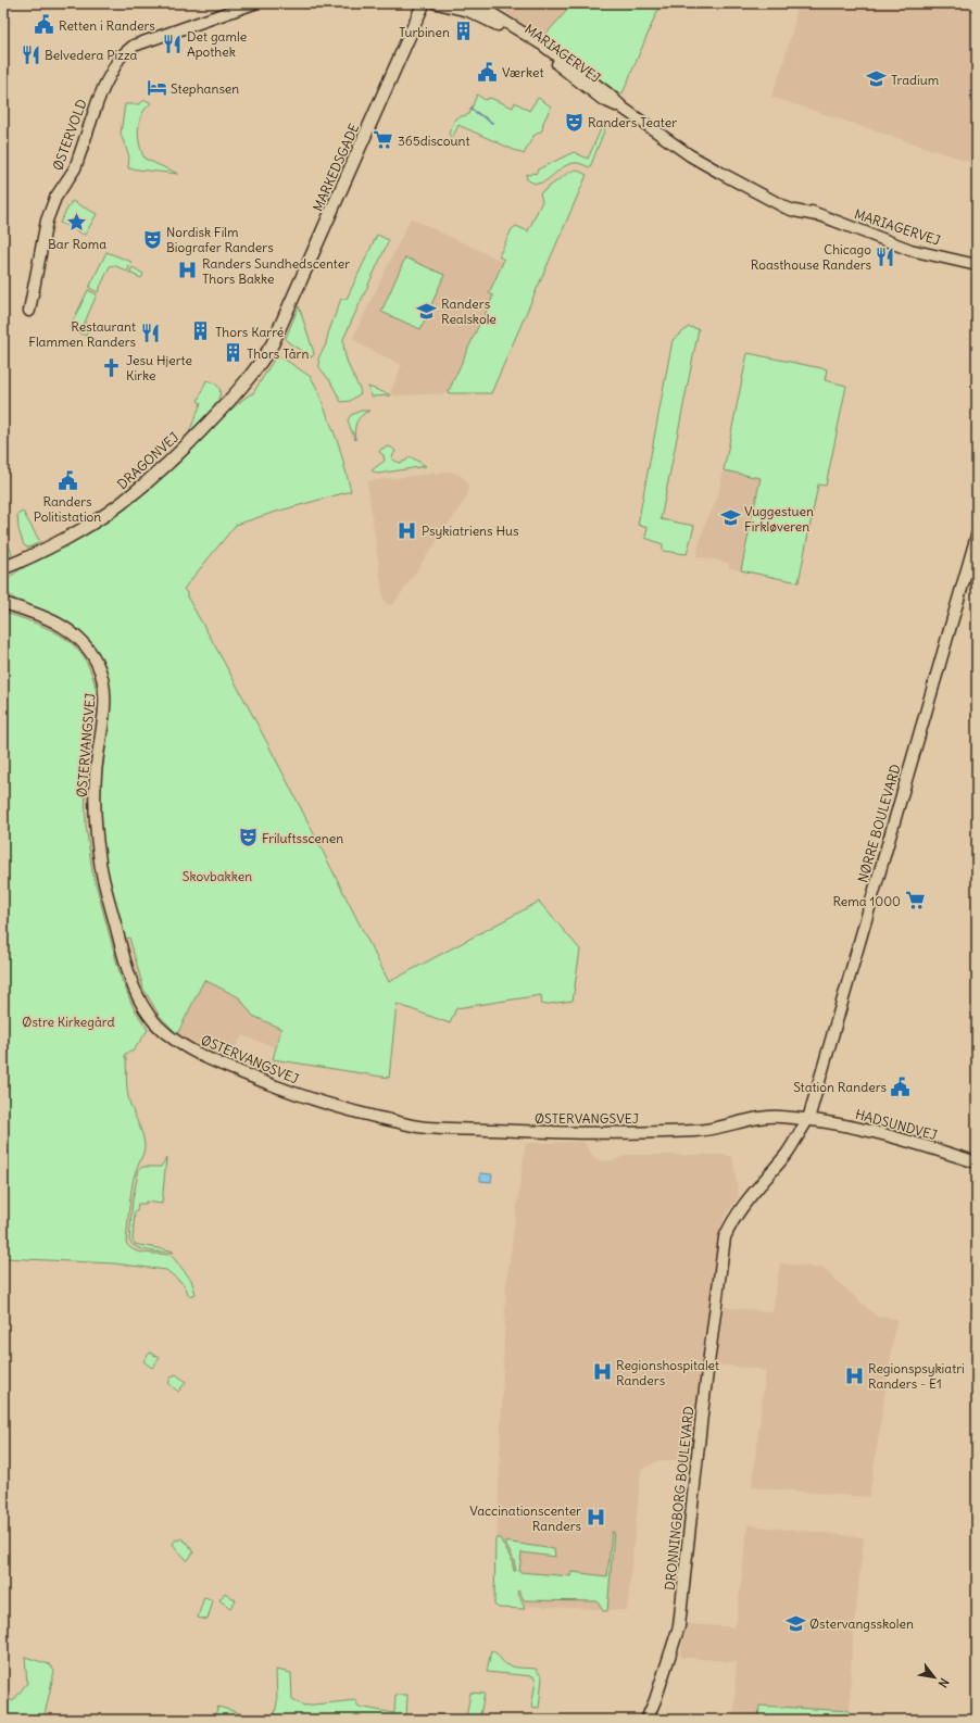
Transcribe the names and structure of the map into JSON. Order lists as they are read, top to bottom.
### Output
{
  "streets": {
    "main road": ["MARKEDSGADE", "DRAGONVEJ"],
    "street": [
      "MARIAGERVEJ",
      "ØSTERVOLD",
      "ØSTERVANGSVEJ",
      "NØRRE BOULEVARD",
      "HADSUNDVEJ",
      "DRONNINGBORG BOULEVARD"
    ]
  },
  "crossings": [
    ["MARKEDSGADE", "DRAGONVEJ"],
    ["ØSTERVANGSVEJ", "NØRRE BOULEVARD"],
    ["ØSTERVANGSVEJ", "HADSUNDVEJ"],
    ["ØSTERVANGSVEJ", "DRONNINGBORG BOULEVARD"],
    ["NØRRE BOULEVARD", "HADSUNDVEJ"],
    ["NØRRE BOULEVARD", "DRONNINGBORG BOULEVARD"],
    ["HADSUNDVEJ", "DRONNINGBORG BOULEVARD"]
  ],
  "parks": ["Skovbakken", "Østre Kirkegård"],
  "places": {
    "public building": [
      "Retten i Randers",
      "Værket",
      "Randers Politistation",
      "Station Randers"
    ],
    "building": ["Turbinen", "Thors Karré", "Thors Tårn"],
    "restaurant": [
      "Det gamle Apothek",
      "Belvedera Pizza",
      "Chicago Roasthouse Randers",
      "Restaurant Flammen Randers"
    ],
    "school or university": [
      "Tradium",
      "Randers Realskole",
      "Vuggestuen Firkløveren",
      "Østervangsskolen"
    ],
    "hotel": ["Stephansen"],
    "theatre": ["Randers Teater", "Nordisk Film Biografer Randers", "Friluftsscenen"],
    "supermarket": ["365discount", "Rema 1000"],
    "place": ["Bar Roma"],
    "hospital": [
      "Randers Sundhedscenter Thors Bakke",
      "Psykiatriens Hus",
      "Regionshospitalet Randers",
      "Regionspsykiatri Randers - E1",
      "Vaccinationscenter Randers"
    ],
    "church": ["Jesu Hjerte Kirke"]
  },
  "north": "bottom right"
}
